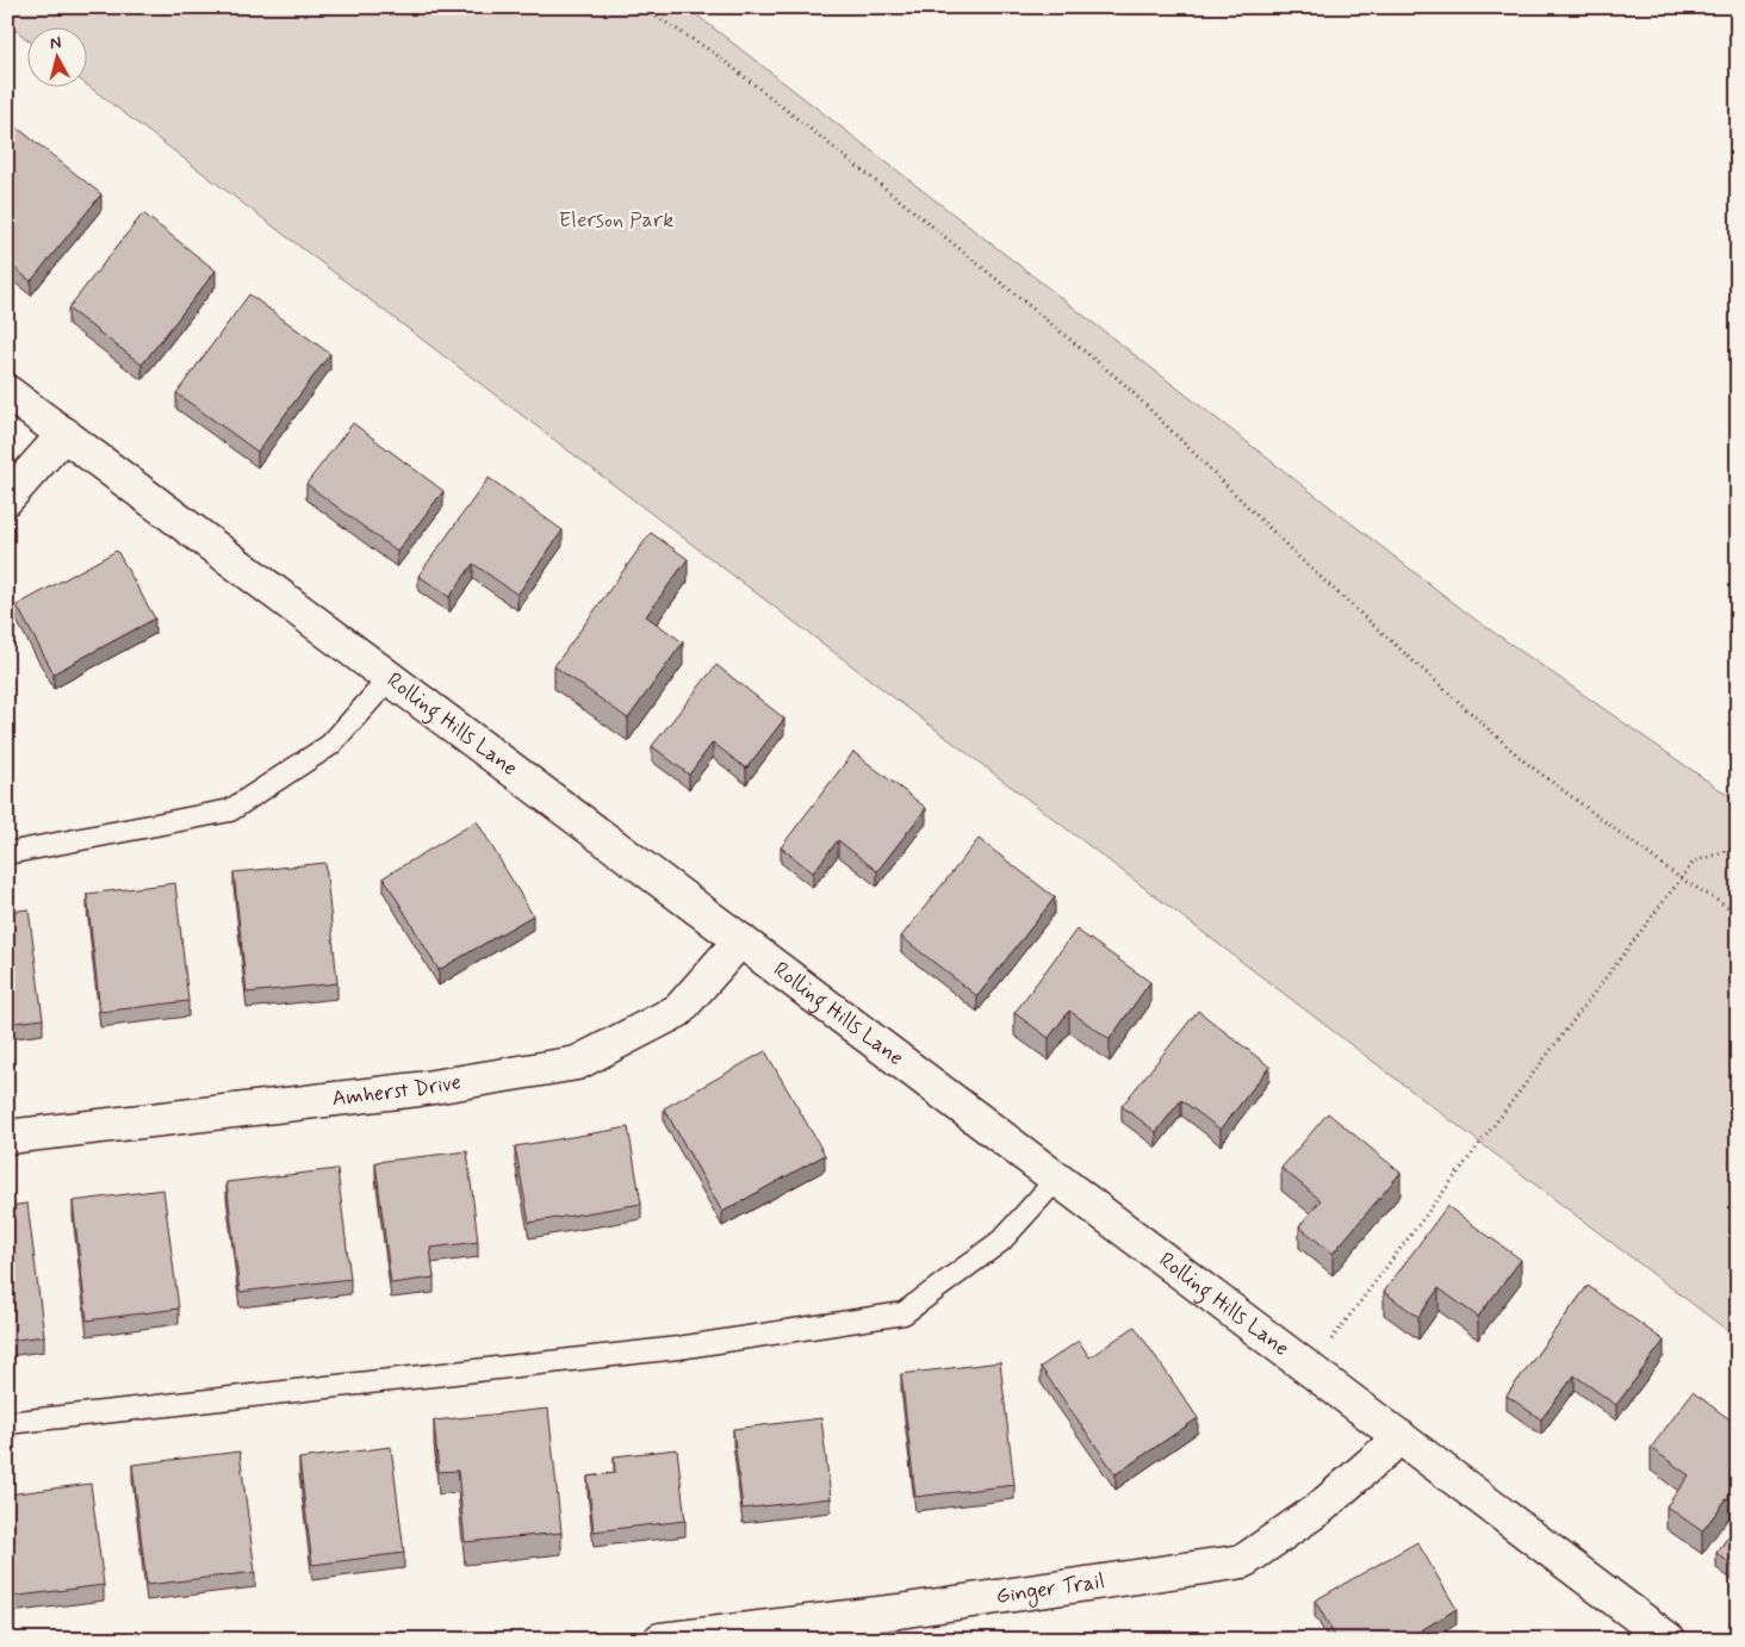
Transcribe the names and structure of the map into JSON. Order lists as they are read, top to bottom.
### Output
{
  "streets": {
    "street": ["Rolling Hills Lane", "Amherst Drive", "Ginger Trail"]
  },
  "crossings": [
    ["Rolling Hills Lane", "Amherst Drive"],
    ["Rolling Hills Lane", "Ginger Trail"]
  ],
  "parks": ["Elerson Park"],
  "north": "top"
}
